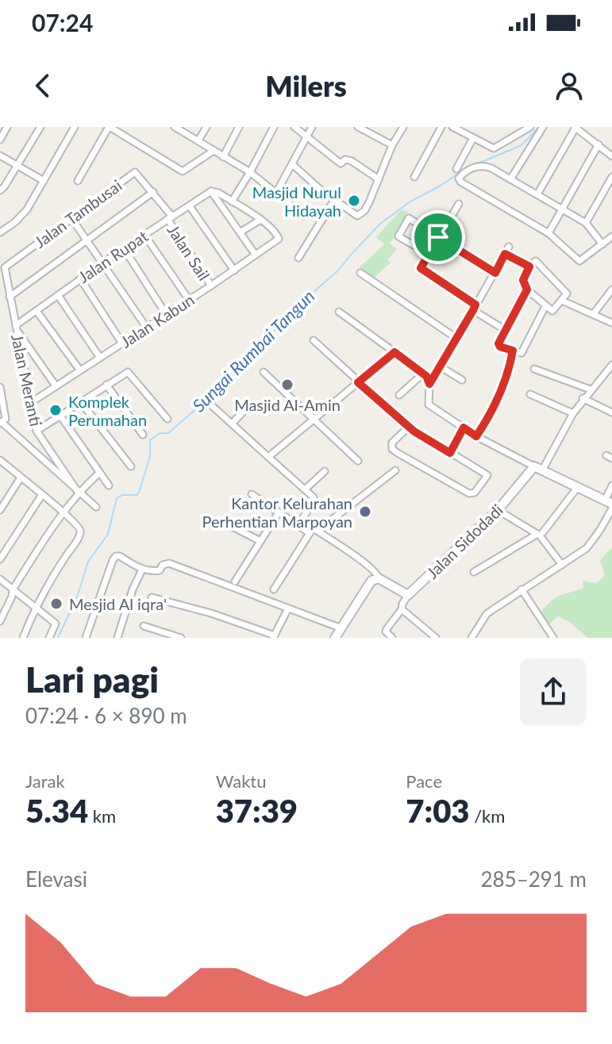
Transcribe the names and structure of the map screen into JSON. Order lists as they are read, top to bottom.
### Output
{
  "streets": {
    "street": [
      "Jalan Tambusai",
      "Jalan Sail",
      "Jalan Rupat",
      "Jalan Kabun",
      "Jalan Meranti",
      "Jalan Sidodadi"
    ]
  },
  "crossings": [
    ["Jalan Tambusai", "Jalan Sail"],
    ["Jalan Tambusai", "Jalan Rupat"],
    ["Jalan Tambusai", "Jalan Meranti"],
    ["Jalan Sail", "Jalan Rupat"],
    ["Jalan Sail", "Jalan Kabun"],
    ["Jalan Rupat", "Jalan Meranti"],
    ["Jalan Kabun", "Jalan Meranti"]
  ],
  "water": ["Sungai Rumbai Tangun"],
  "places": [
    "Masjid Nurul Hidayah",
    "Masjid Al-Amin",
    "Komplek Perumahan",
    "Kantor Kelurahan Perhentian Marpoyan",
    "Mesjid Al iqra'"
  ],
  "page": {
    "status": "07:24",
    "header": "Milers",
    "heading": ["Lari pagi", "07:24 · 6 × 890 m"],
    "stats": [
      ["Jarak", "5.34 km"],
      ["Waktu", "37:39"],
      ["Pace", "7:03 /km"]
    ],
    "chart": ["Elevasi", "285–291 m"]
  }
}
